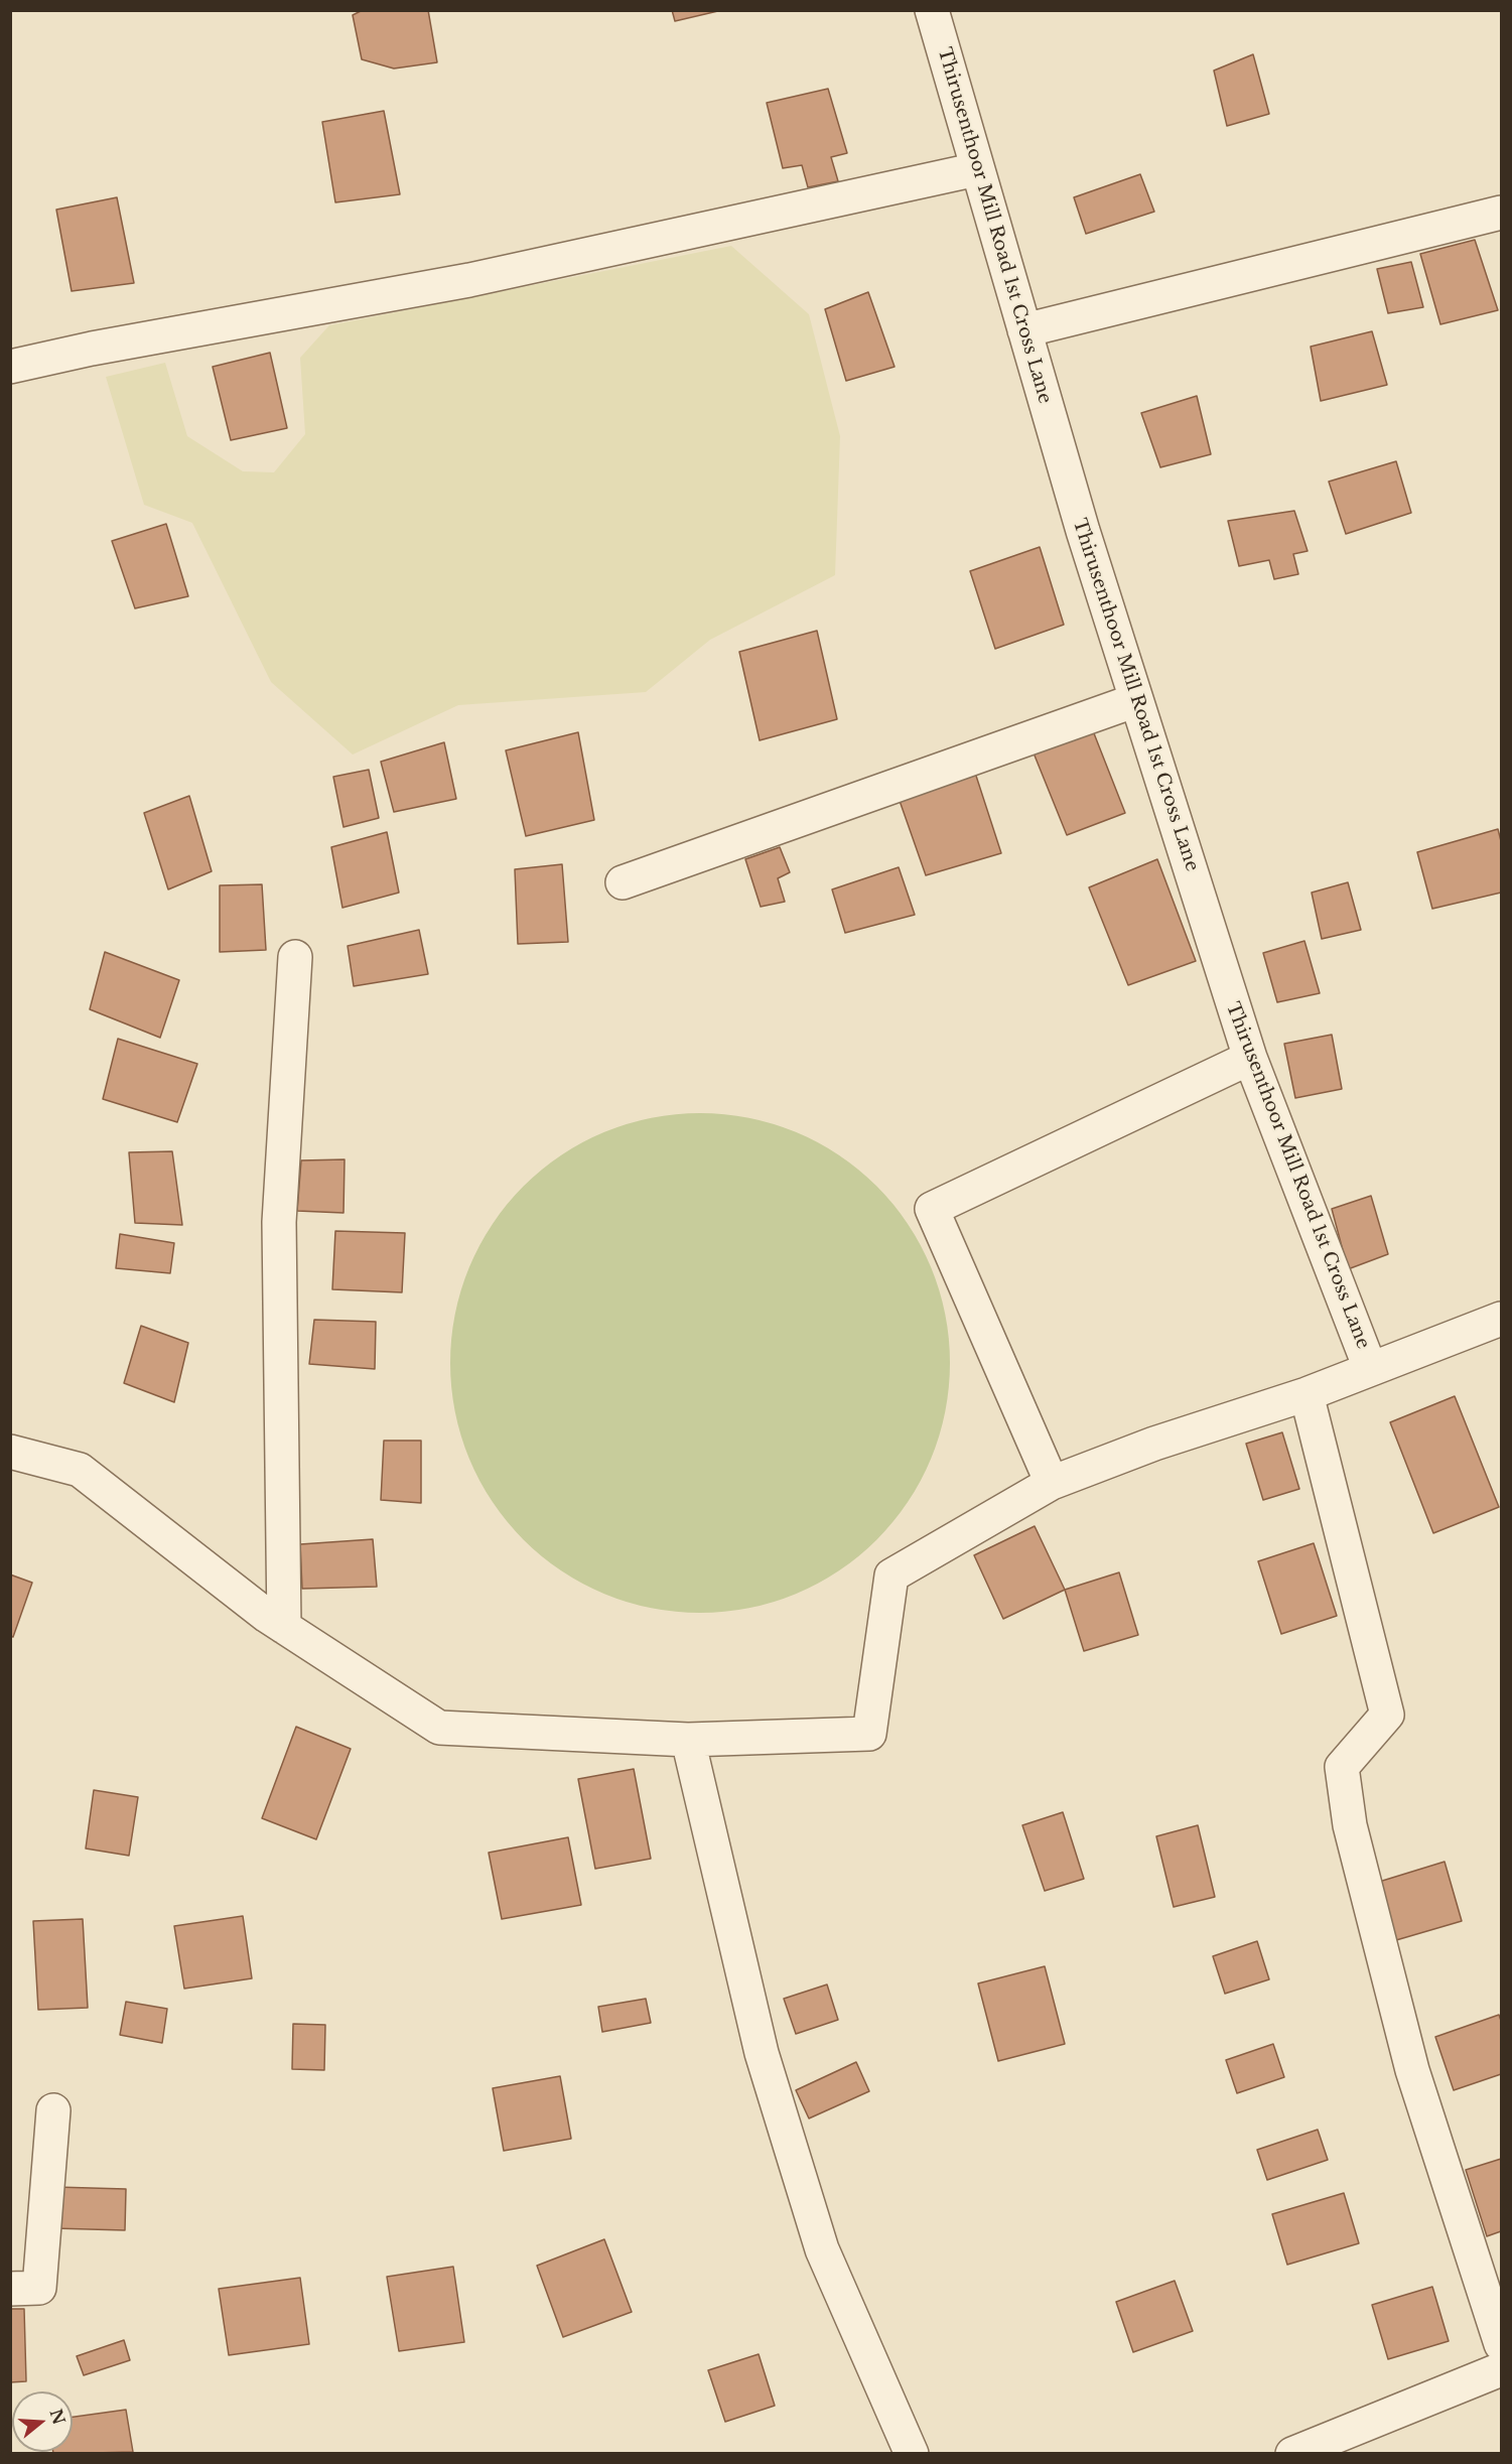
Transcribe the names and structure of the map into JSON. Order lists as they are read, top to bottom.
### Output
{
  "streets": {
    "street": ["Thirusenthoor Mill Road 1st Cross Lane"]
  },
  "north": "right"
}
